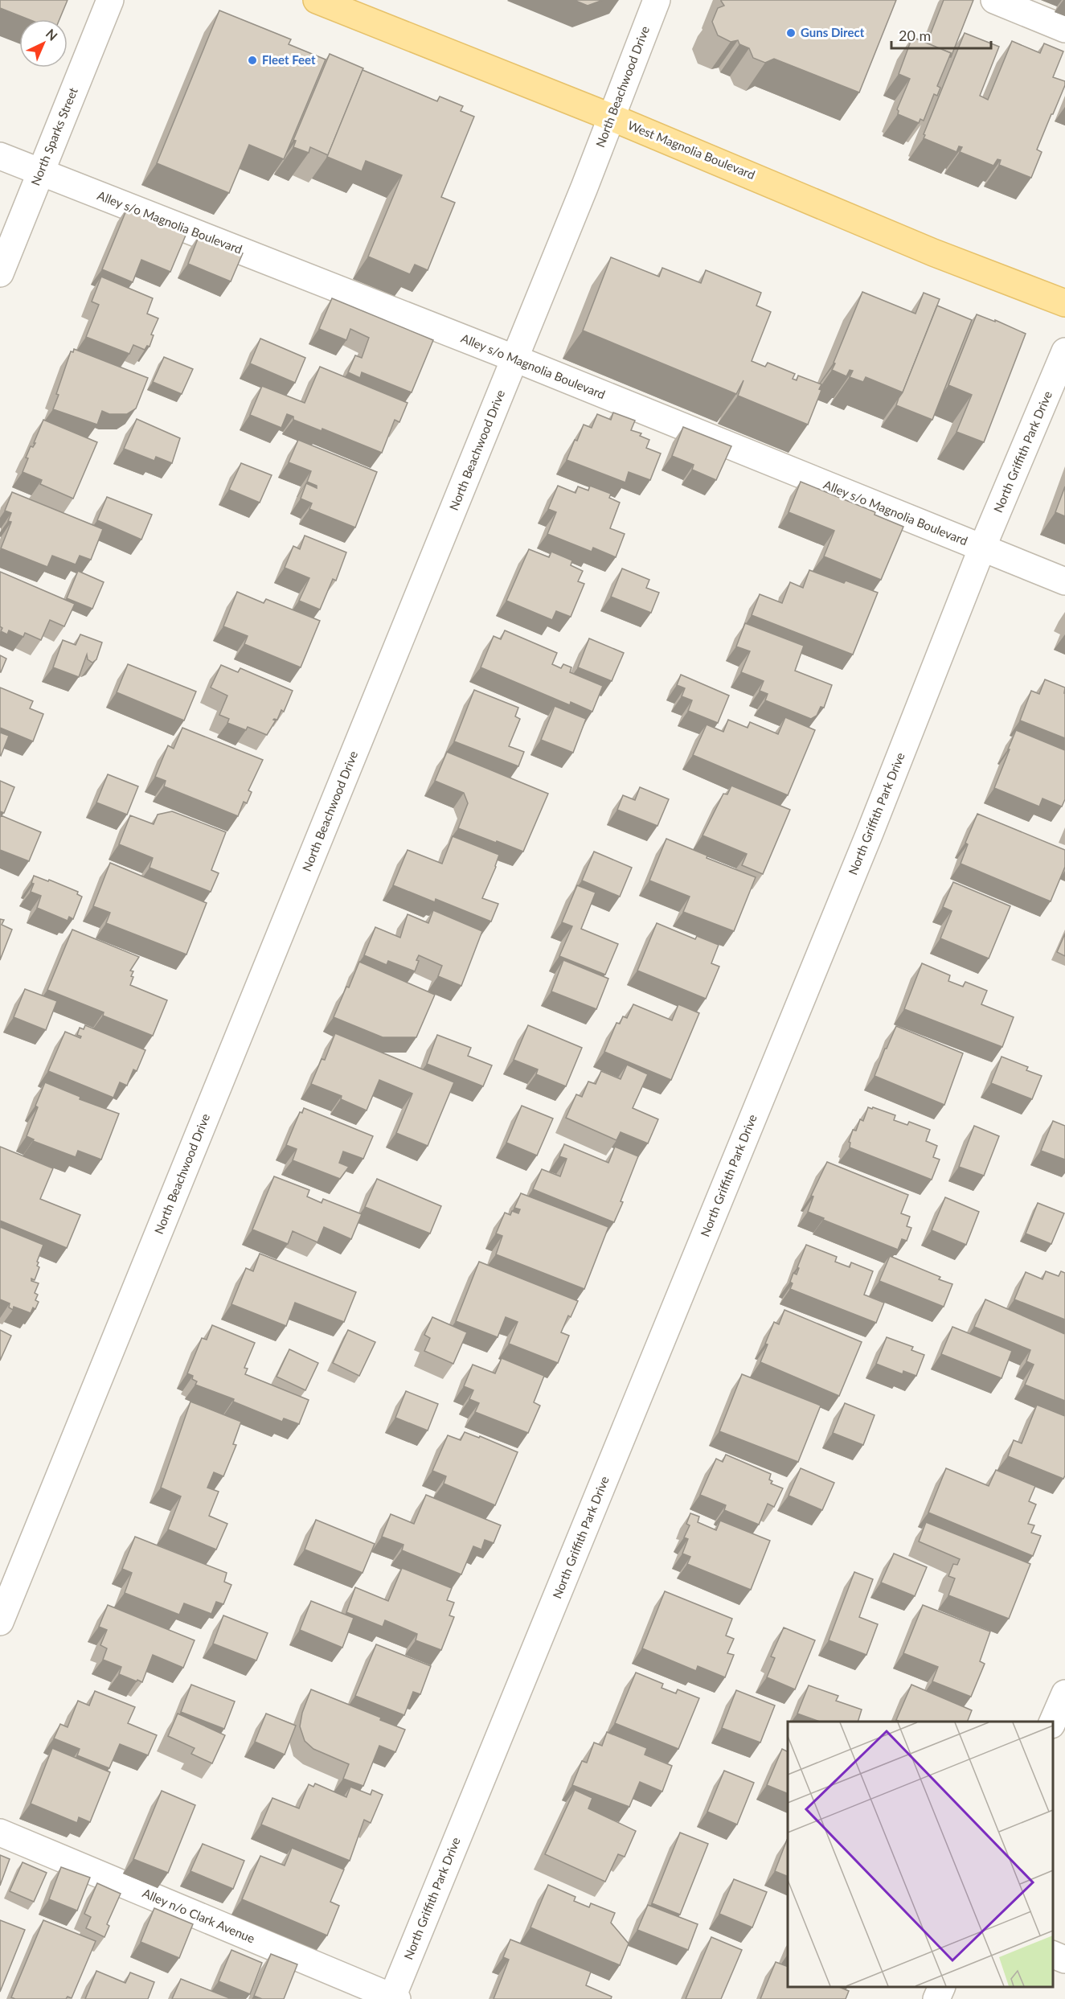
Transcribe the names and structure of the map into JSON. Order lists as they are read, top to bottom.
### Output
{
  "streets": {
    "main road": ["West Magnolia Boulevard"],
    "street": [
      "North Beachwood Drive",
      "North Sparks Street",
      "Alley s/o Magnolia Boulevard",
      "North Griffith Park Drive",
      "Alley n/o Clark Avenue"
    ]
  },
  "crossings": [
    ["North Beachwood Drive", "West Magnolia Boulevard"],
    ["North Beachwood Drive", "Alley s/o Magnolia Boulevard"],
    ["North Sparks Street", "Alley s/o Magnolia Boulevard"],
    ["Alley s/o Magnolia Boulevard", "North Griffith Park Drive"],
    ["North Griffith Park Drive", "Alley n/o Clark Avenue"]
  ],
  "places": ["Guns Direct", "Fleet Feet"],
  "scale_bar": "20 m",
  "north": "top right"
}
